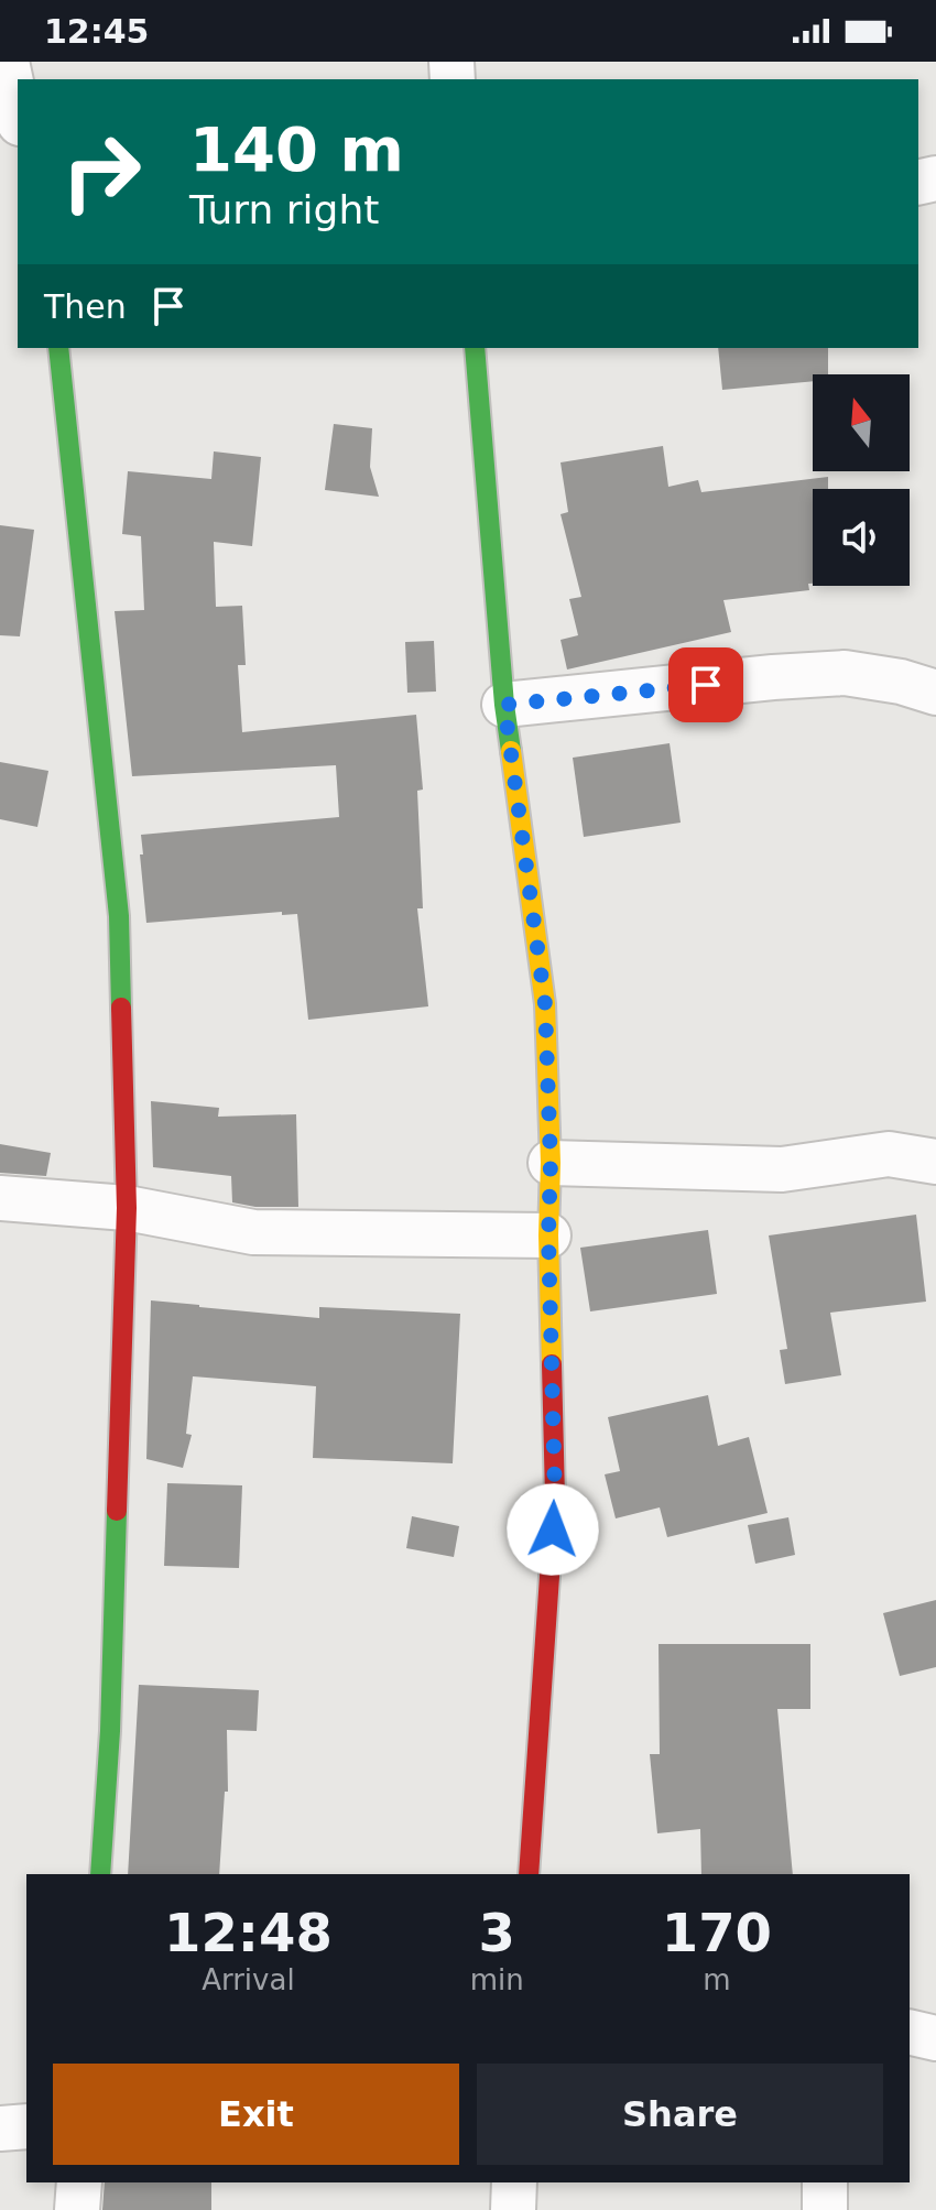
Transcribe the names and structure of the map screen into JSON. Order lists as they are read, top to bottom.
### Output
{
  "north": "top",
  "page": {
    "status": "12:45",
    "turn": ["140 m", "Turn right"],
    "then": "Then",
    "eta": [
      "12:48",
      "Arrival",
      "3",
      "min",
      "170",
      "m"
    ],
    "buttons": ["Exit", "Share"]
  }
}
